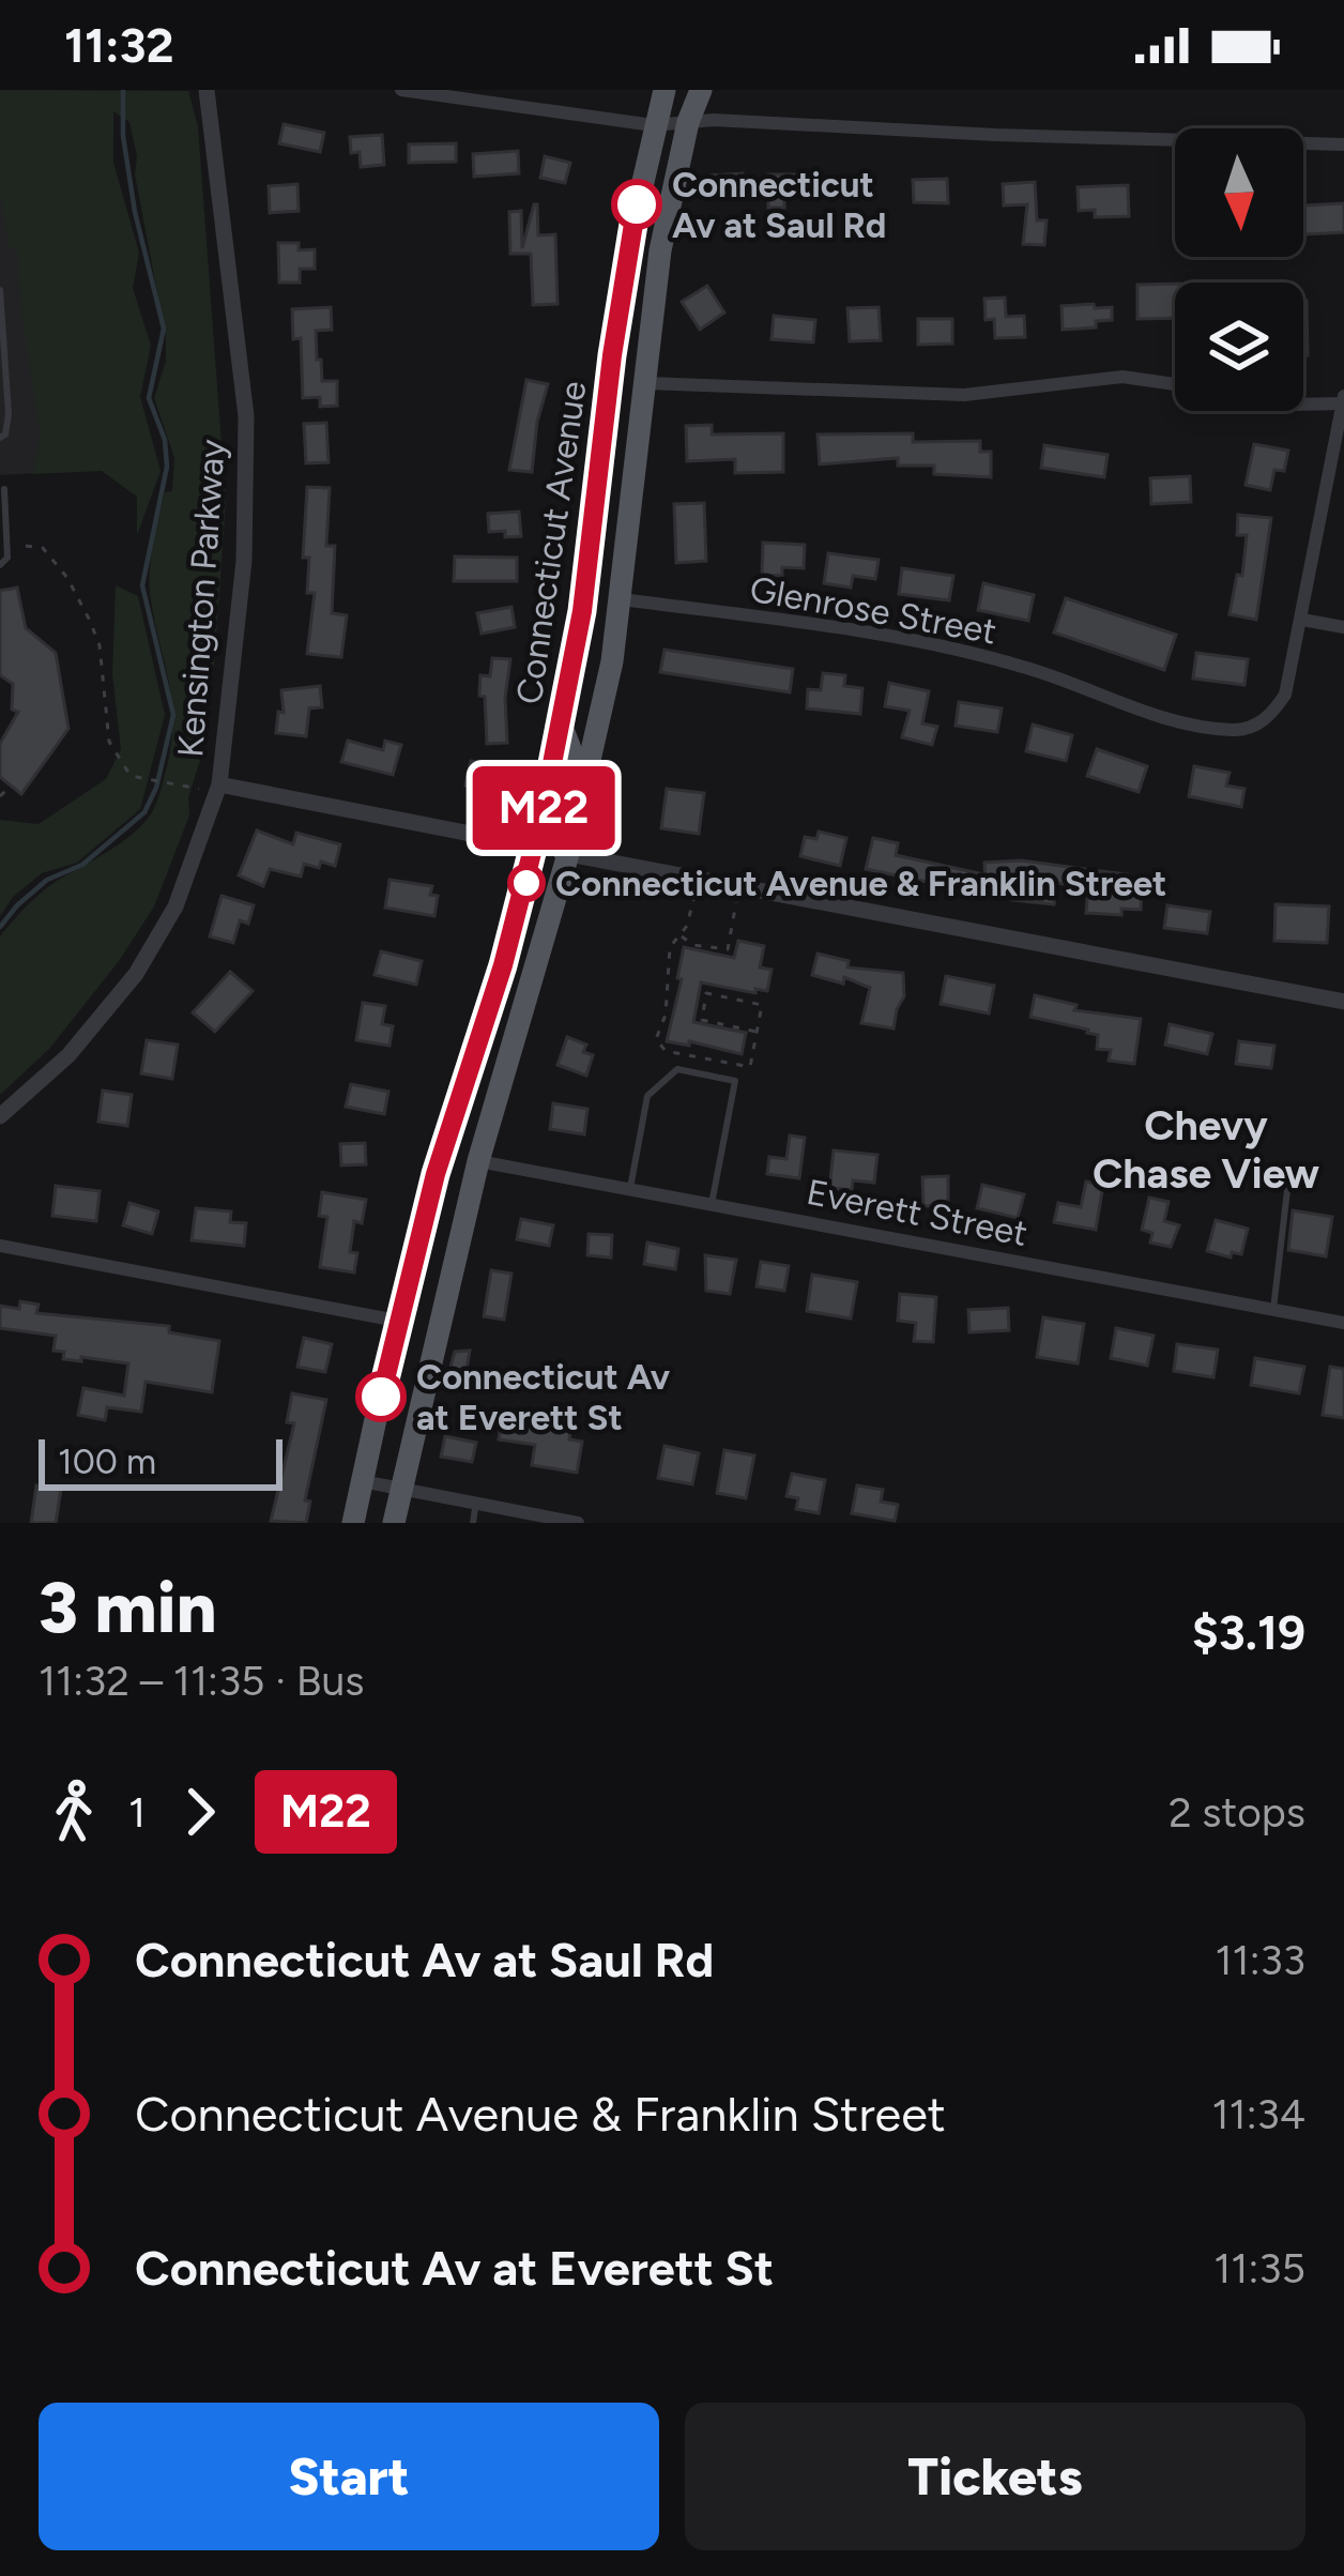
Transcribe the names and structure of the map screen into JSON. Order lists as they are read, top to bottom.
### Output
{
  "streets": {
    "main road": ["Connecticut Avenue"],
    "street": ["Kensington Parkway", "Glenrose Street", "Everett Street"]
  },
  "crossings": [
    ["Connecticut Avenue", "Glenrose Street"],
    ["Connecticut Avenue", "Everett Street"]
  ],
  "districts": ["Chevy Chase View"],
  "places": ["Connecticut Av at Saul Rd", "Connecticut Avenue & Franklin Street", "Connecticut Av at Everett St"],
  "lines": ["bus line M22"],
  "scale_bar": "100 m",
  "north": "bottom",
  "page": {
    "status": "11:32",
    "on_map": "M22",
    "scale": "100 m",
    "heading": ["3 min", "11:32 – 11:35 · Bus", "$3.19"],
    "legs": ["1", "M22", "2 stops"],
    "list": [
      {
        "name": "Connecticut Av at Saul Rd",
        "value": "11:33"
      },
      {
        "name": "Connecticut Avenue & Franklin Street",
        "value": "11:34"
      },
      {
        "name": "Connecticut Av at Everett St",
        "value": "11:35"
      }
    ],
    "buttons": ["Start", "Tickets"]
  }
}
